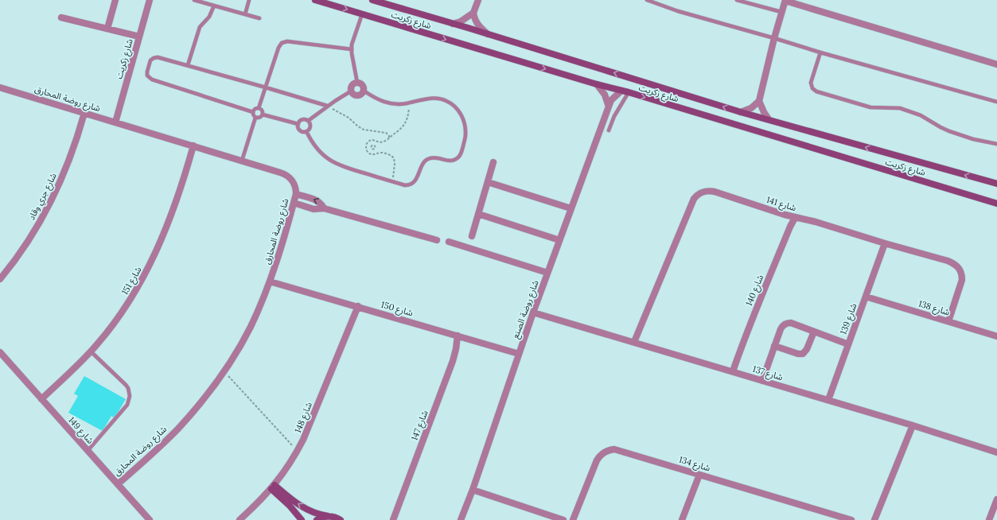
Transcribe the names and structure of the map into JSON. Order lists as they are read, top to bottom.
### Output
{
  "streets": {
    "street": [
      "شارع زكريت",
      "شارع روضة المحارق",
      "شارع جري وقاد",
      "شارع 141",
      "شارع 151",
      "شارع 140",
      "شارع 138",
      "شارع 150",
      "شارع روضة الصنع",
      "شارع 139",
      "شارع 137",
      "شارع 148",
      "شارع 147",
      "شارع 149",
      "شارع 134"
    ]
  },
  "crossings": [
    ["شارع زكريت", "شارع روضة المحارق"],
    ["شارع زكريت", "شارع روضة الصنع"],
    ["شارع روضة المحارق", "شارع جري وقاد"],
    ["شارع روضة المحارق", "شارع 151"],
    ["شارع روضة المحارق", "شارع 150"],
    ["شارع روضة المحارق", "شارع 149"],
    ["شارع 141", "شارع 140"],
    ["شارع 141", "شارع 138"],
    ["شارع 141", "شارع 139"],
    ["شارع 141", "شارع 137"],
    ["شارع 151", "شارع 149"],
    ["شارع 140", "شارع 137"],
    ["شارع 138", "شارع 139"],
    ["شارع 150", "شارع روضة الصنع"],
    ["شارع 150", "شارع 148"],
    ["شارع 150", "شارع 147"],
    ["شارع روضة الصنع", "شارع 137"],
    ["شارع 139", "شارع 137"]
  ]
}
